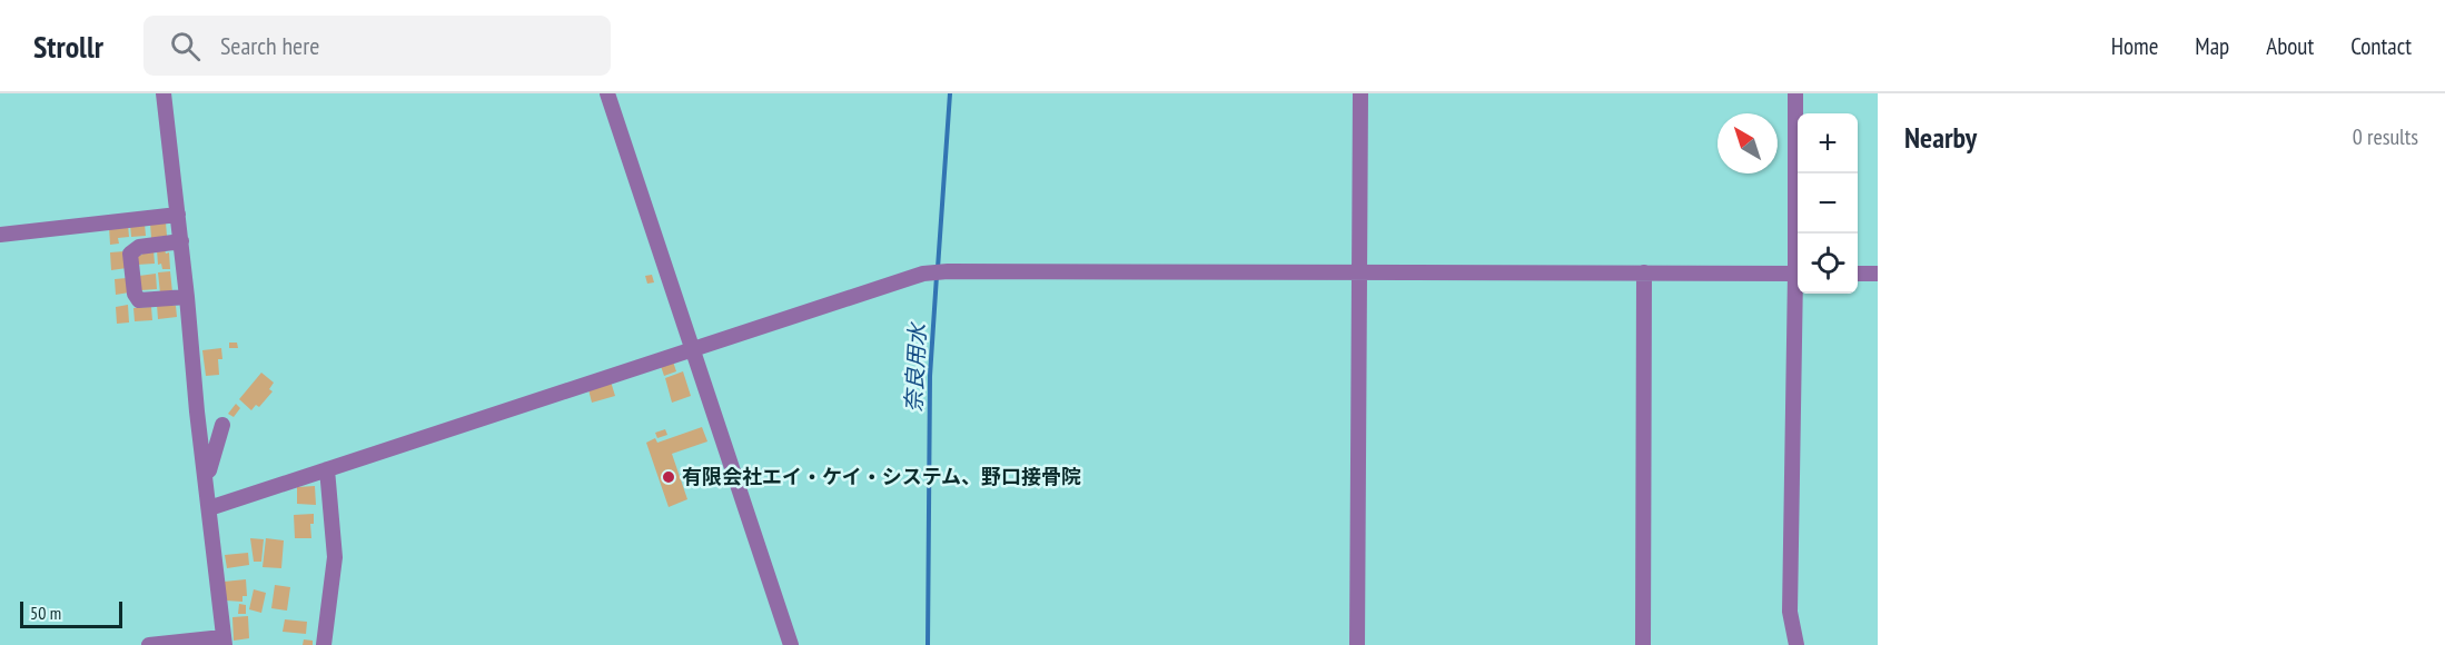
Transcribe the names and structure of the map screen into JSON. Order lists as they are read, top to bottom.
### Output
{
  "water": ["奈良用水"],
  "places": ["有限会社エイ・ケイ・システム、野口接骨院"],
  "scale_bar": "50 m",
  "north": "top left",
  "page": {
    "header": "Strollr",
    "search": "Search here",
    "nav": [
      "Home",
      "Map",
      "About",
      "Contact"
    ],
    "heading": ["Nearby", "0 results"],
    "map_buttons": ["+", "−"],
    "scale": "50 m"
  }
}
